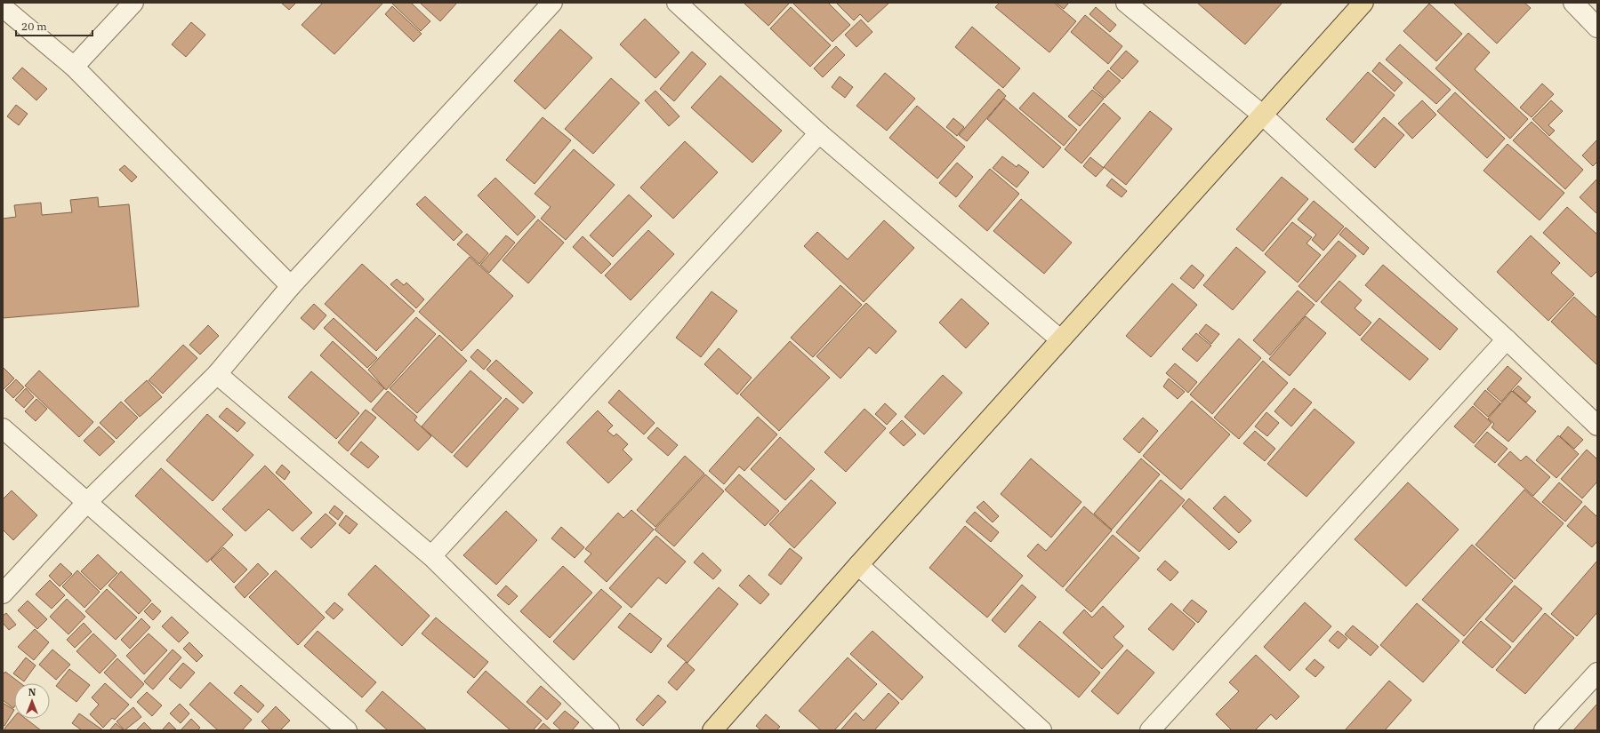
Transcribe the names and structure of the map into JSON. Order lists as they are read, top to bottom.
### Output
{
  "scale_bar": "20 m",
  "north": "top"
}
